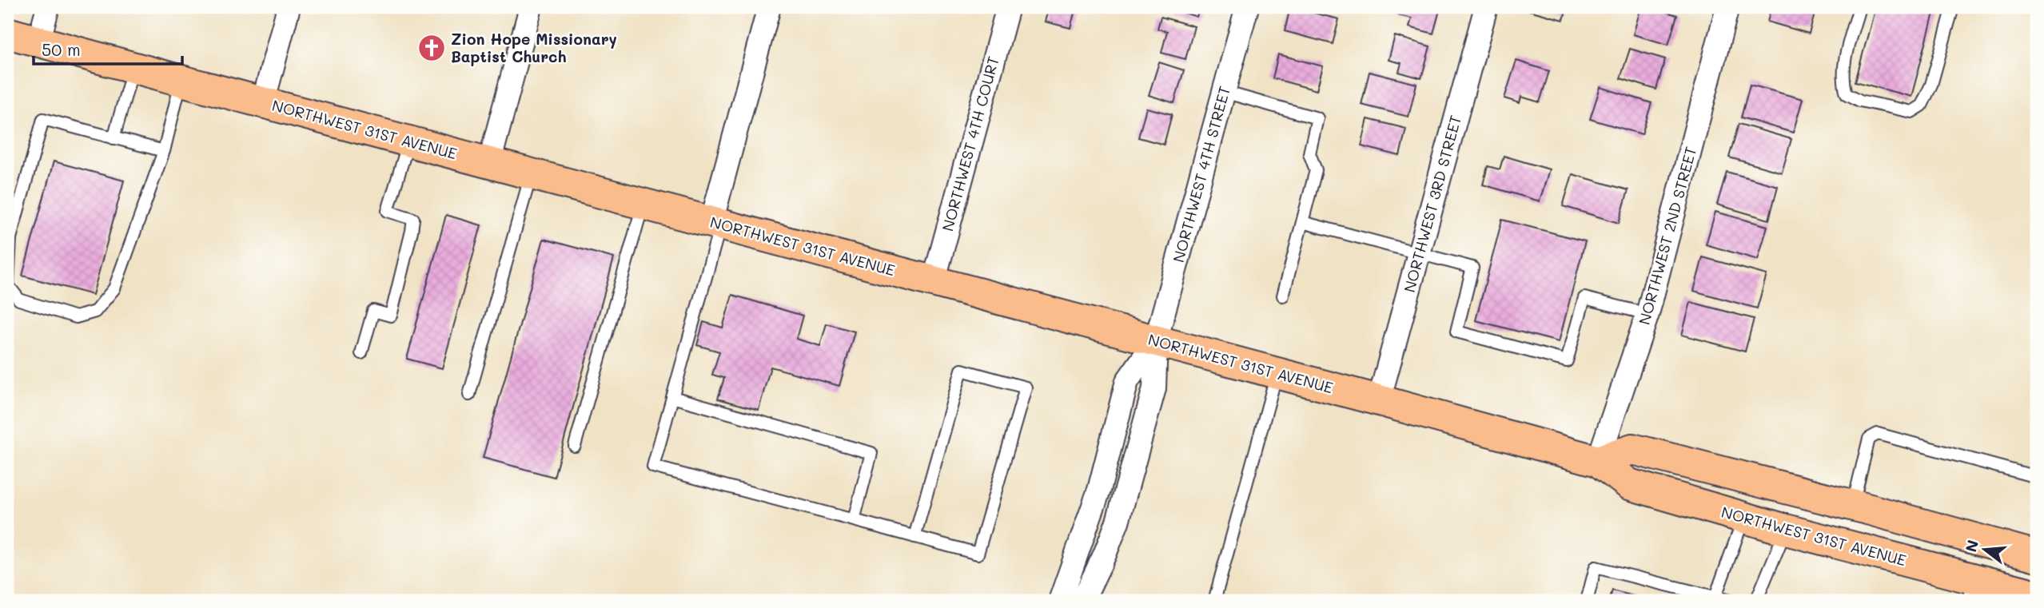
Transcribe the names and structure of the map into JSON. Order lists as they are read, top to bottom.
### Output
{
  "streets": {
    "main road": ["NORTHWEST 31ST AVENUE"],
    "street": [
      "NORTHWEST 4TH COURT",
      "NORTHWEST 4TH STREET",
      "NORTHWEST 3RD STREET",
      "NORTHWEST 2ND STREET"
    ]
  },
  "crossings": [
    ["NORTHWEST 31ST AVENUE", "NORTHWEST 4TH COURT"],
    ["NORTHWEST 31ST AVENUE", "NORTHWEST 4TH STREET"],
    ["NORTHWEST 31ST AVENUE", "NORTHWEST 3RD STREET"],
    ["NORTHWEST 31ST AVENUE", "NORTHWEST 2ND STREET"]
  ],
  "places": {
    "church": ["Zion Hope Missionary Baptist Church"]
  },
  "scale_bar": "50 m",
  "north": "left"
}
